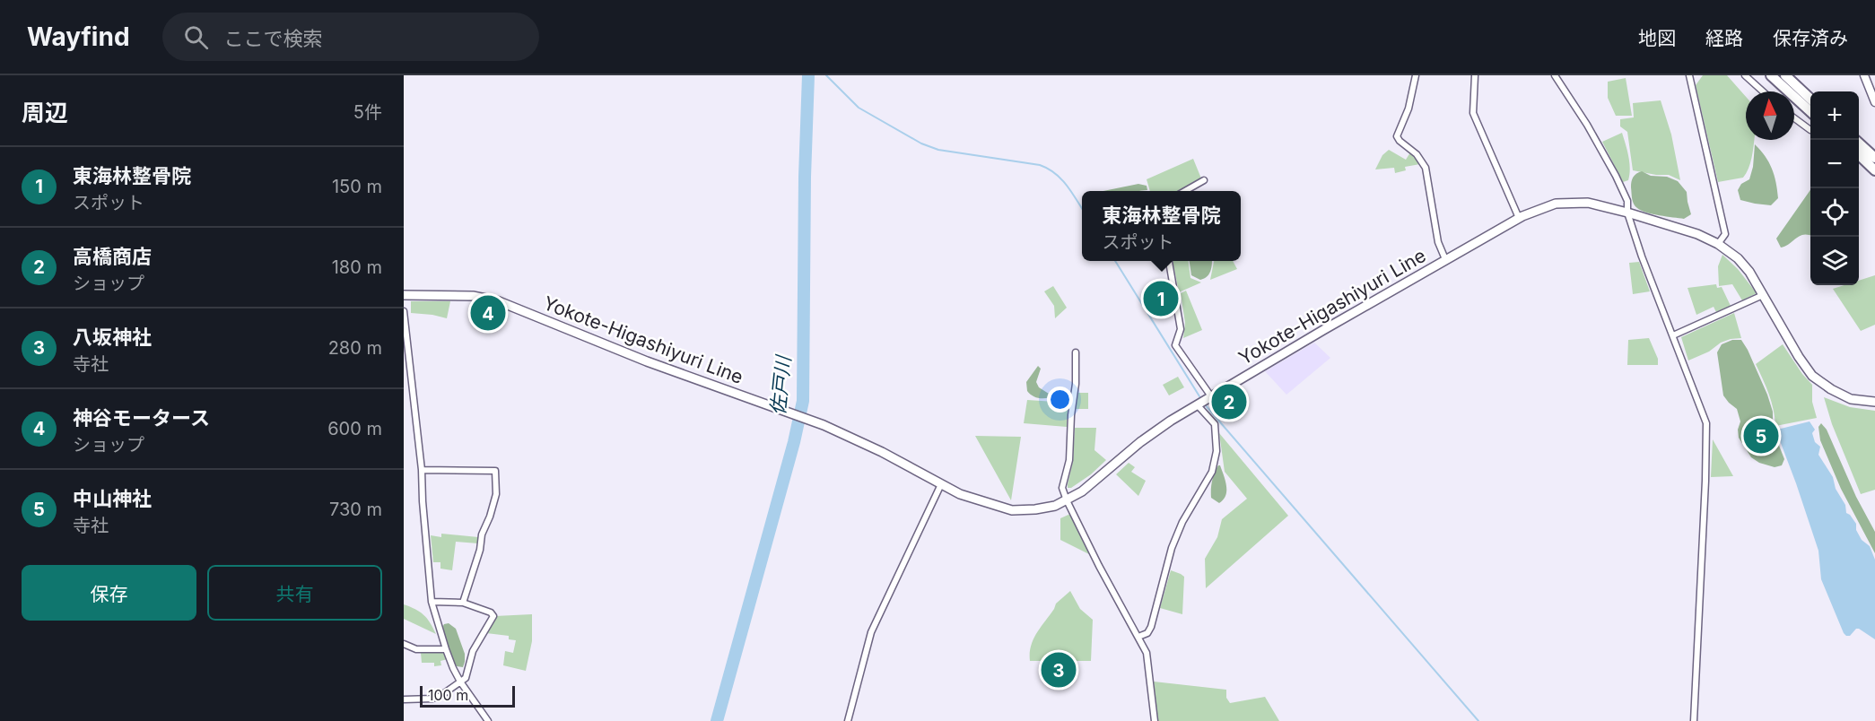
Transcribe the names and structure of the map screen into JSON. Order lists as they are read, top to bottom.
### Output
{
  "streets": {
    "main road": ["Yokote-Higashiyuri Line"]
  },
  "water": ["佐戸川"],
  "scale_bar": "100 m",
  "north": "top",
  "page": {
    "header": "Wayfind",
    "search": "ここで検索",
    "nav": ["地図", "経路", "保存済み"],
    "heading": ["周辺", "5件"],
    "map_buttons": ["+", "−"],
    "list": [
      {
        "mark": "1",
        "name": "東海林整骨院",
        "note": "スポット",
        "value": "150 m"
      },
      {
        "mark": "2",
        "name": "高橋商店",
        "note": "ショップ",
        "value": "180 m"
      },
      {
        "mark": "3",
        "name": "八坂神社",
        "note": "寺社",
        "value": "280 m"
      },
      {
        "mark": "4",
        "name": "神谷モータース",
        "note": "ショップ",
        "value": "600 m"
      },
      {
        "mark": "5",
        "name": "中山神社",
        "note": "寺社",
        "value": "730 m"
      }
    ],
    "popup": ["東海林整骨院", "スポット"],
    "pins": [
      "1",
      "4",
      "2",
      "5",
      "3"
    ],
    "buttons": ["保存", "共有"],
    "scale": "100 m"
  }
}
